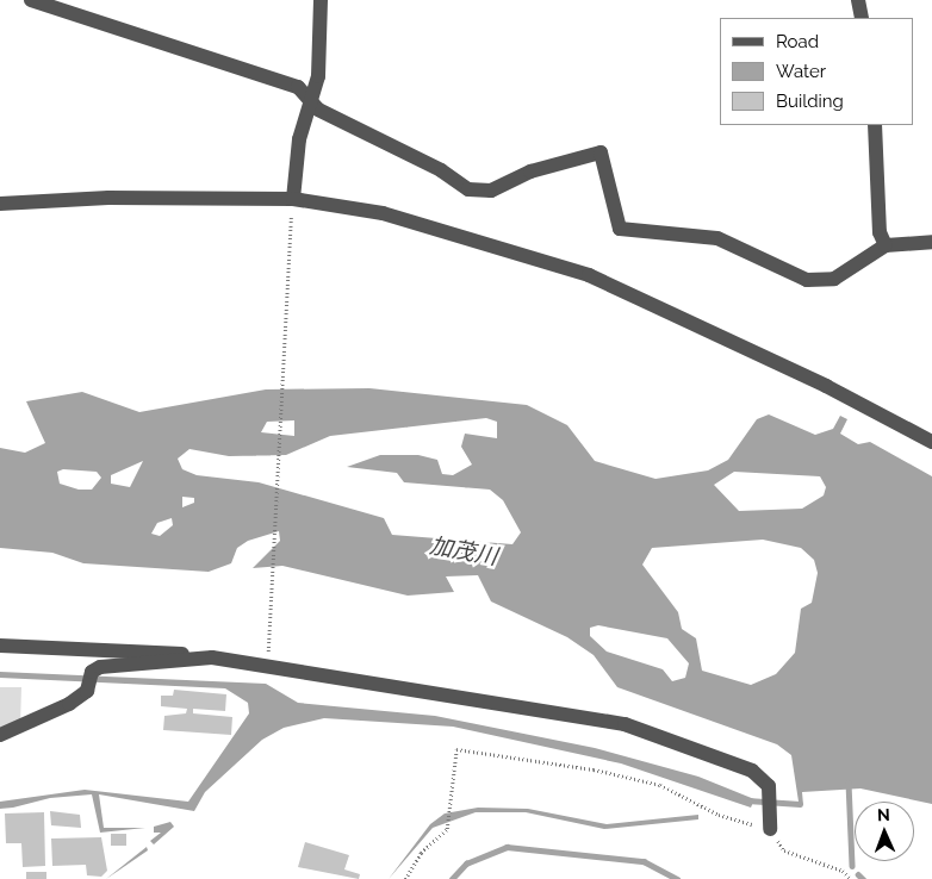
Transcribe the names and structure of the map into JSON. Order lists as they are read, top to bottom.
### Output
{
  "water": ["加茂川"],
  "legend": ["Road", "Water", "Building"],
  "north": "top"
}
